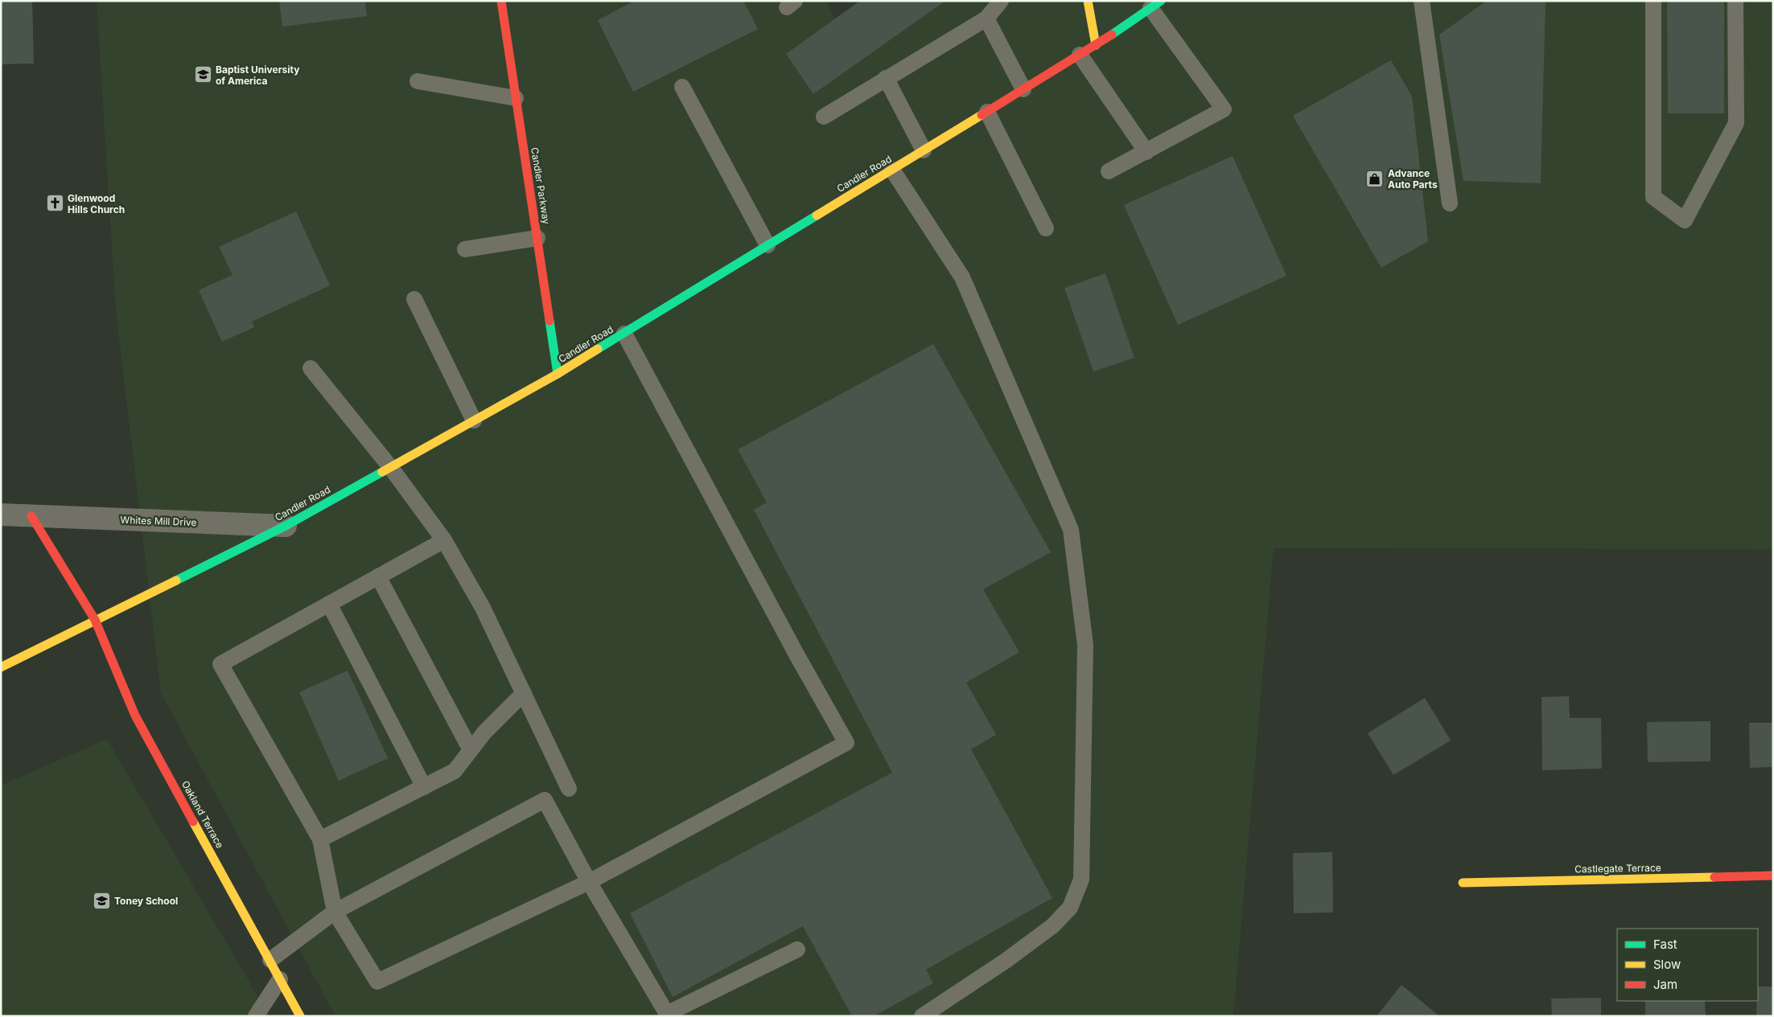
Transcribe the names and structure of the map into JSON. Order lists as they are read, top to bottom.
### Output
{
  "streets": {
    "main road": [
      "Candler Road",
      "Candler Parkway",
      "Oakland Terrace",
      "Castlegate Terrace"
    ],
    "street": ["Whites Mill Drive"]
  },
  "crossings": [
    ["Candler Road", "Candler Parkway"],
    ["Candler Road", "Whites Mill Drive"],
    ["Candler Road", "Oakland Terrace"]
  ],
  "places": {
    "school or university": ["Baptist University of America", "Toney School"],
    "shop": ["Advance Auto Parts"],
    "church": ["Glenwood Hills Church"]
  },
  "legend": ["Fast", "Slow", "Jam"]
}
